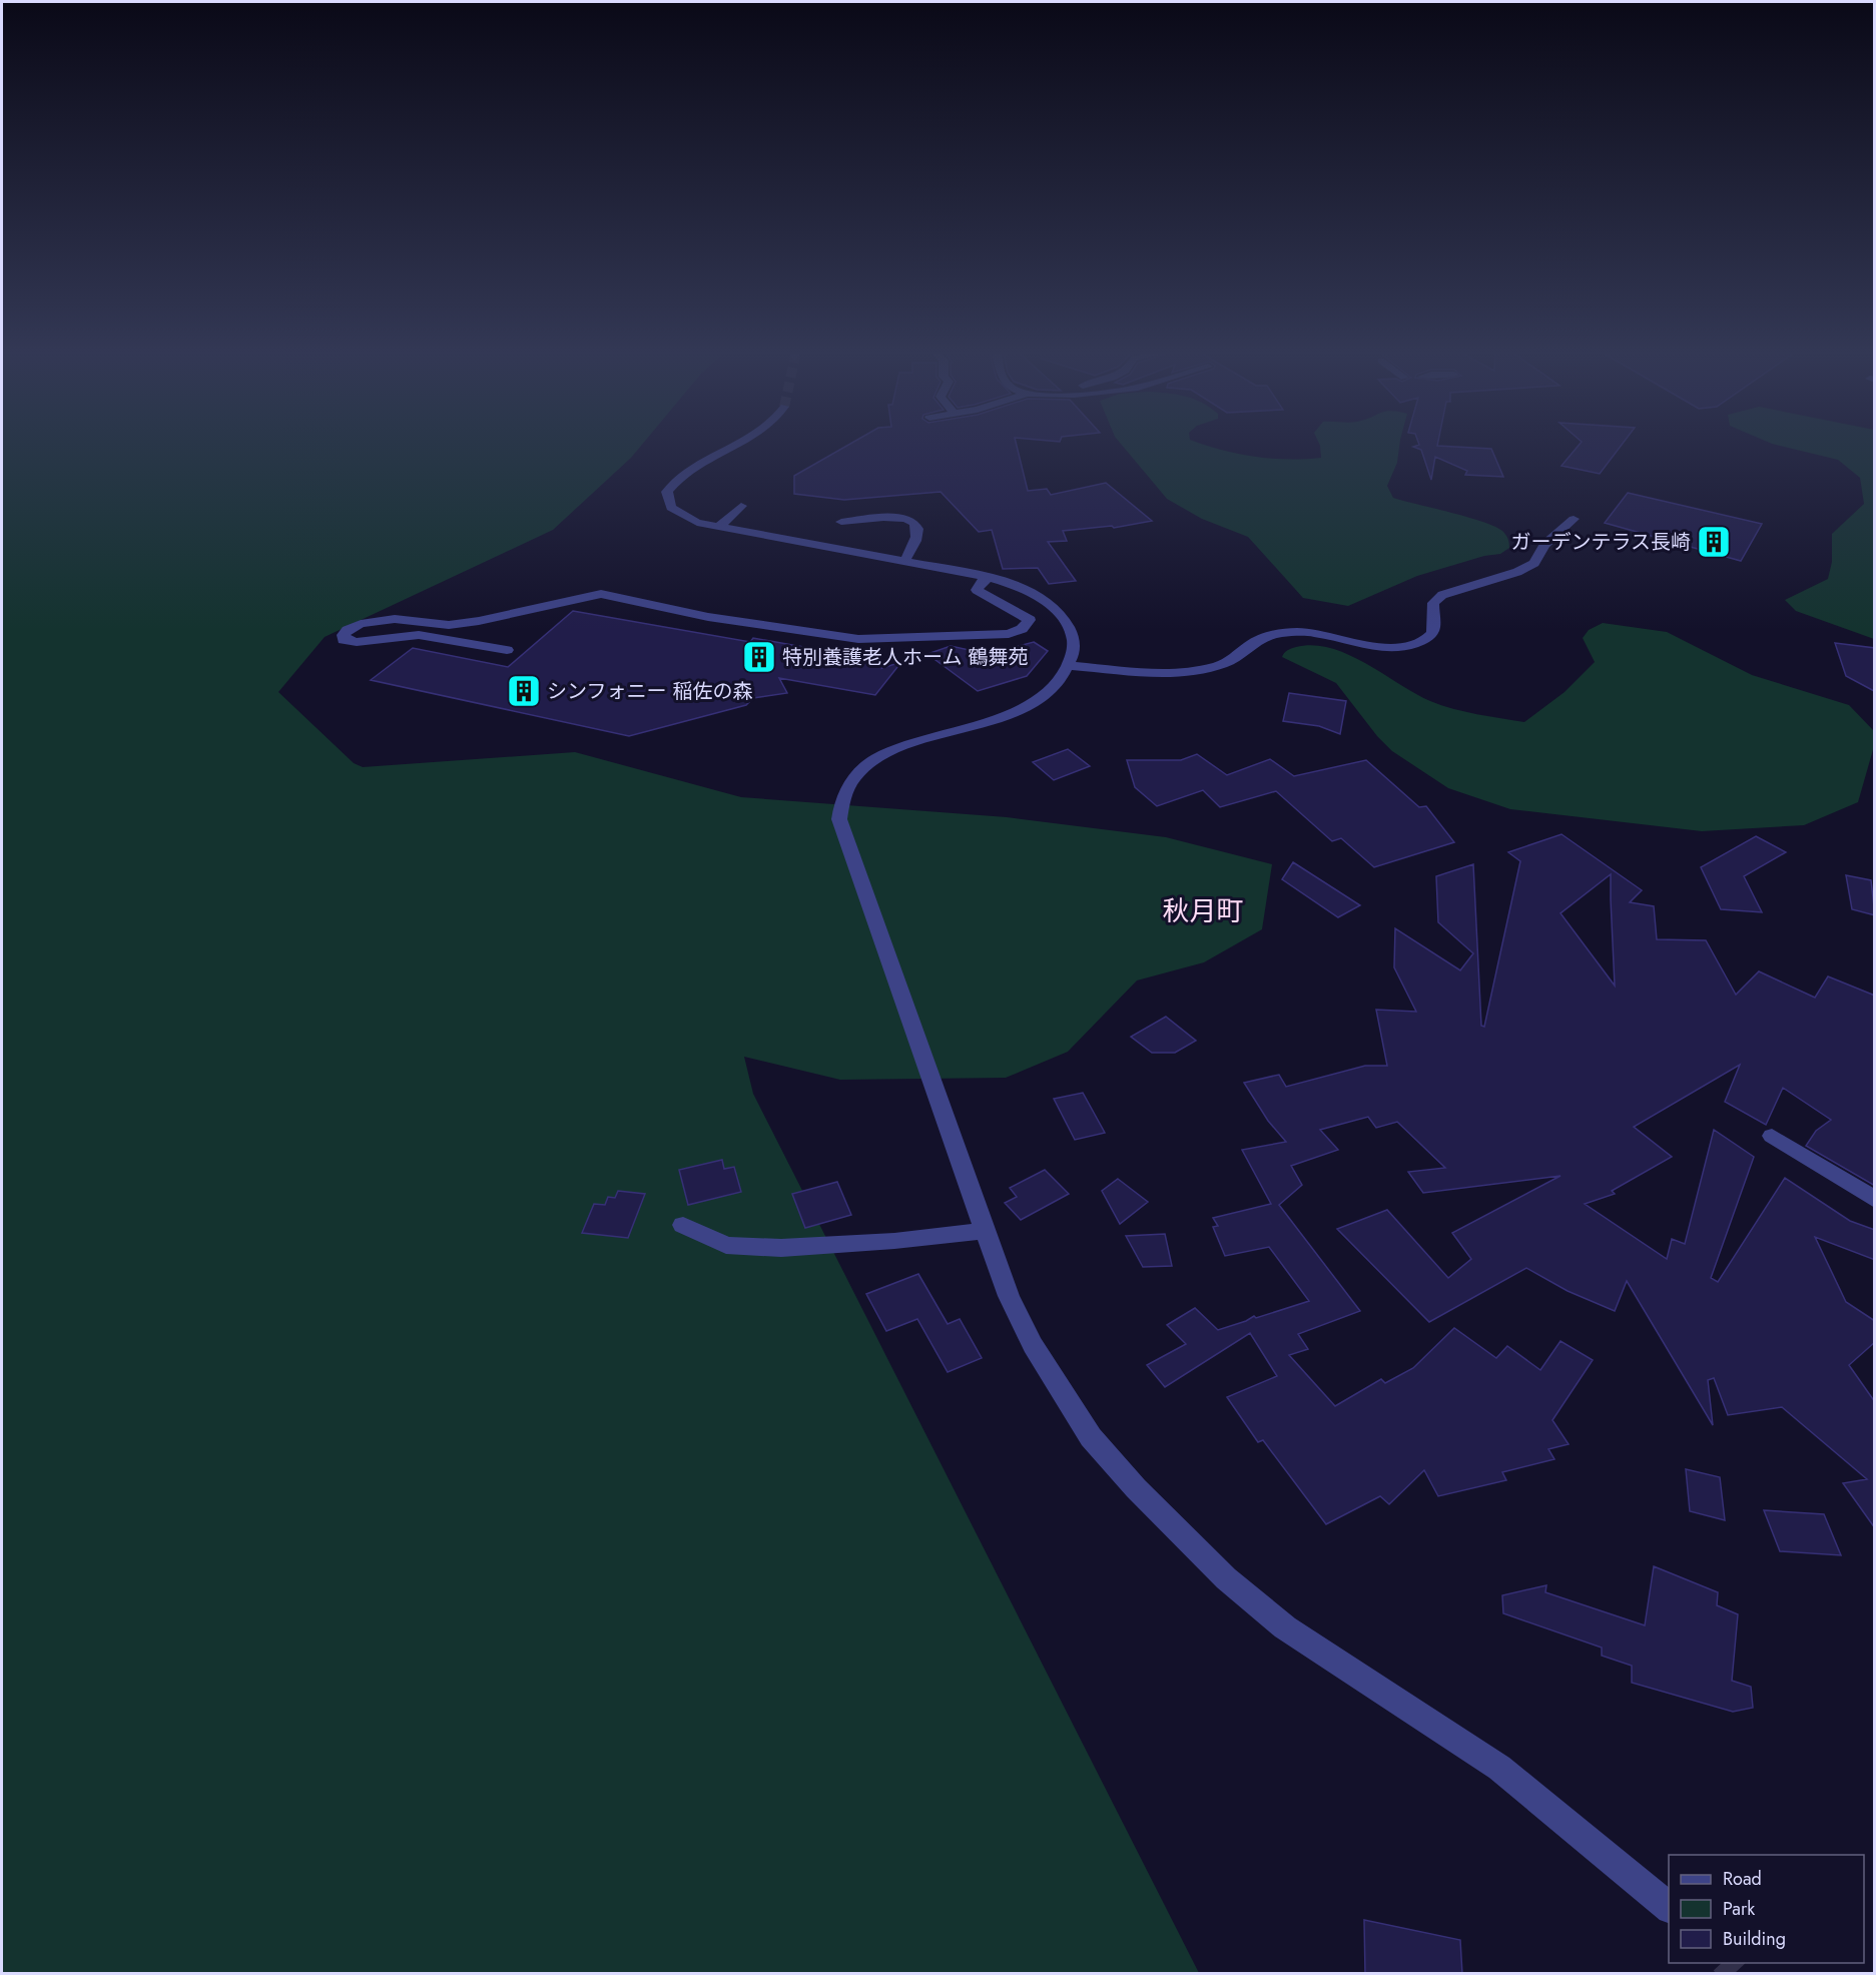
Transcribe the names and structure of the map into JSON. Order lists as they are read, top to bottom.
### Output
{
  "districts": ["秋月町"],
  "places": {
    "building": ["ガーデンテラス長崎", "特別養護老人ホーム 鶴舞苑", "シンフォニー 稲佐の森"]
  },
  "legend": ["Road", "Park", "Building"]
}
